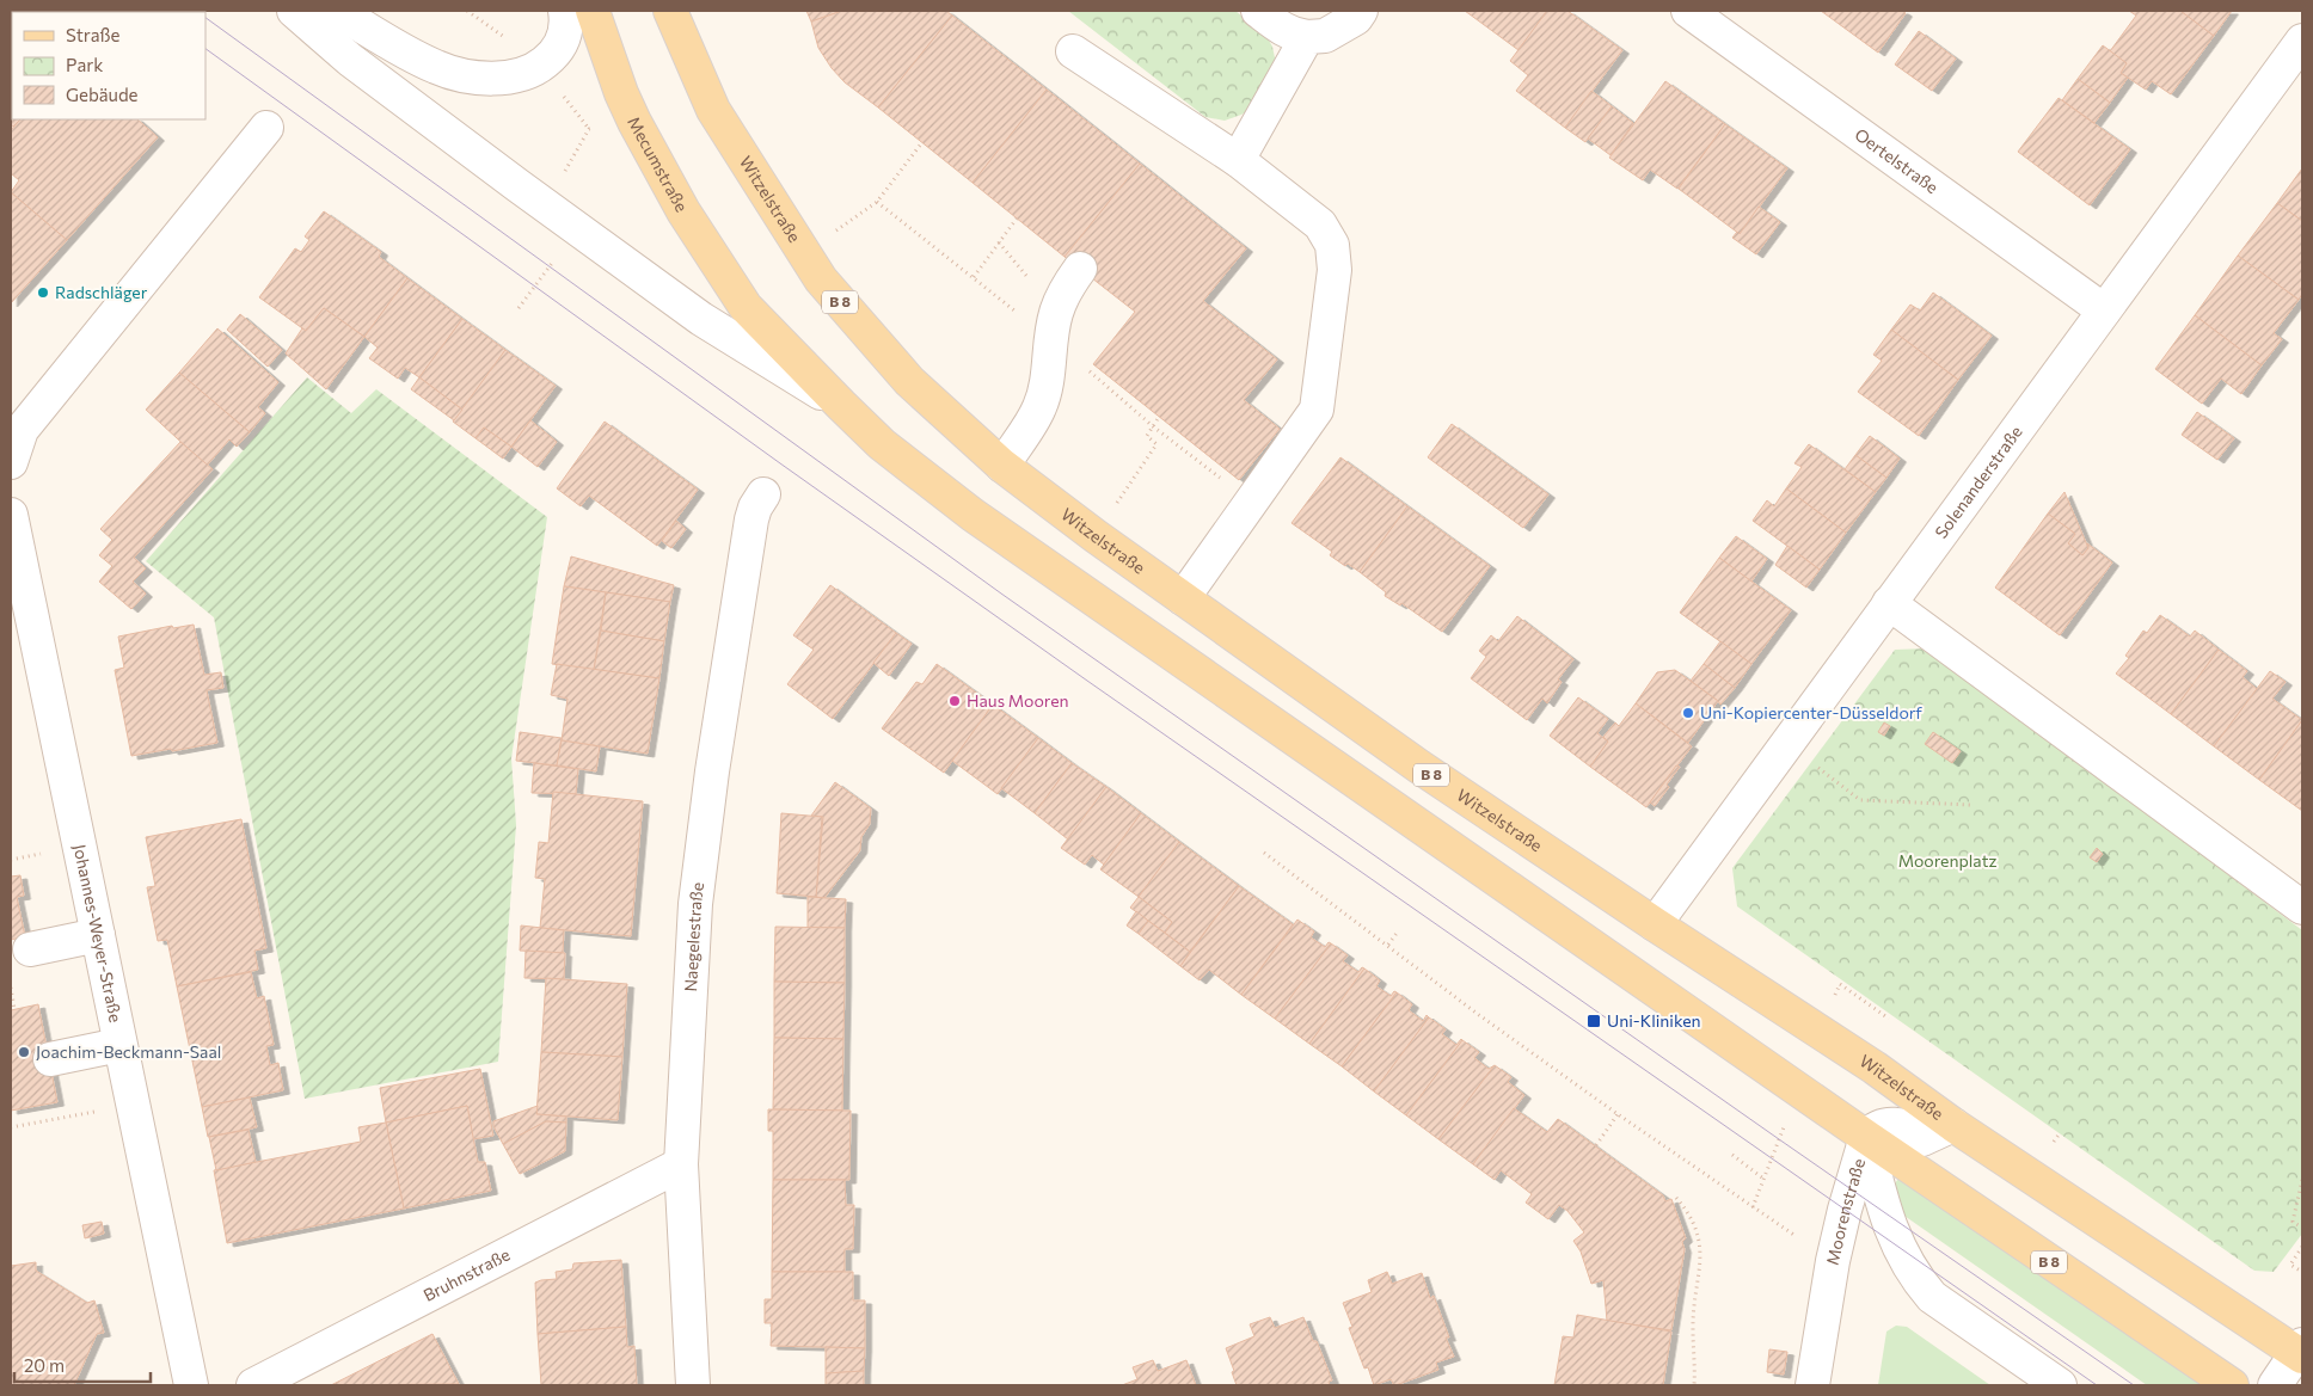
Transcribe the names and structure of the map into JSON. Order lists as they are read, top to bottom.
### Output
{
  "streets": {
    "main road": ["Mecumstraße", "Witzelstraße", "B 8"],
    "street": [
      "Oertelstraße",
      "Solenanderstraße",
      "Johannes-Weyer-Straße",
      "Naegelestraße",
      "Moorenstraße",
      "Bruhnstraße"
    ]
  },
  "crossings": [
    ["Oertelstraße", "Solenanderstraße"],
    ["Mecumstraße", "B 8"],
    ["Witzelstraße", "Solenanderstraße"],
    ["Witzelstraße", "Moorenstraße"],
    ["B 8", "Moorenstraße"],
    ["Naegelestraße", "Bruhnstraße"]
  ],
  "parks": ["Moorenplatz"],
  "places": {
    "other": [
      "Radschläger",
      "Haus Mooren",
      "Uni-Kopiercenter-Düsseldorf",
      "Joachim-Beckmann-Saal"
    ],
    "transit": ["Uni-Kliniken"]
  },
  "legend": ["Straße", "Park", "Gebäude"],
  "scale_bar": "20 m"
}
